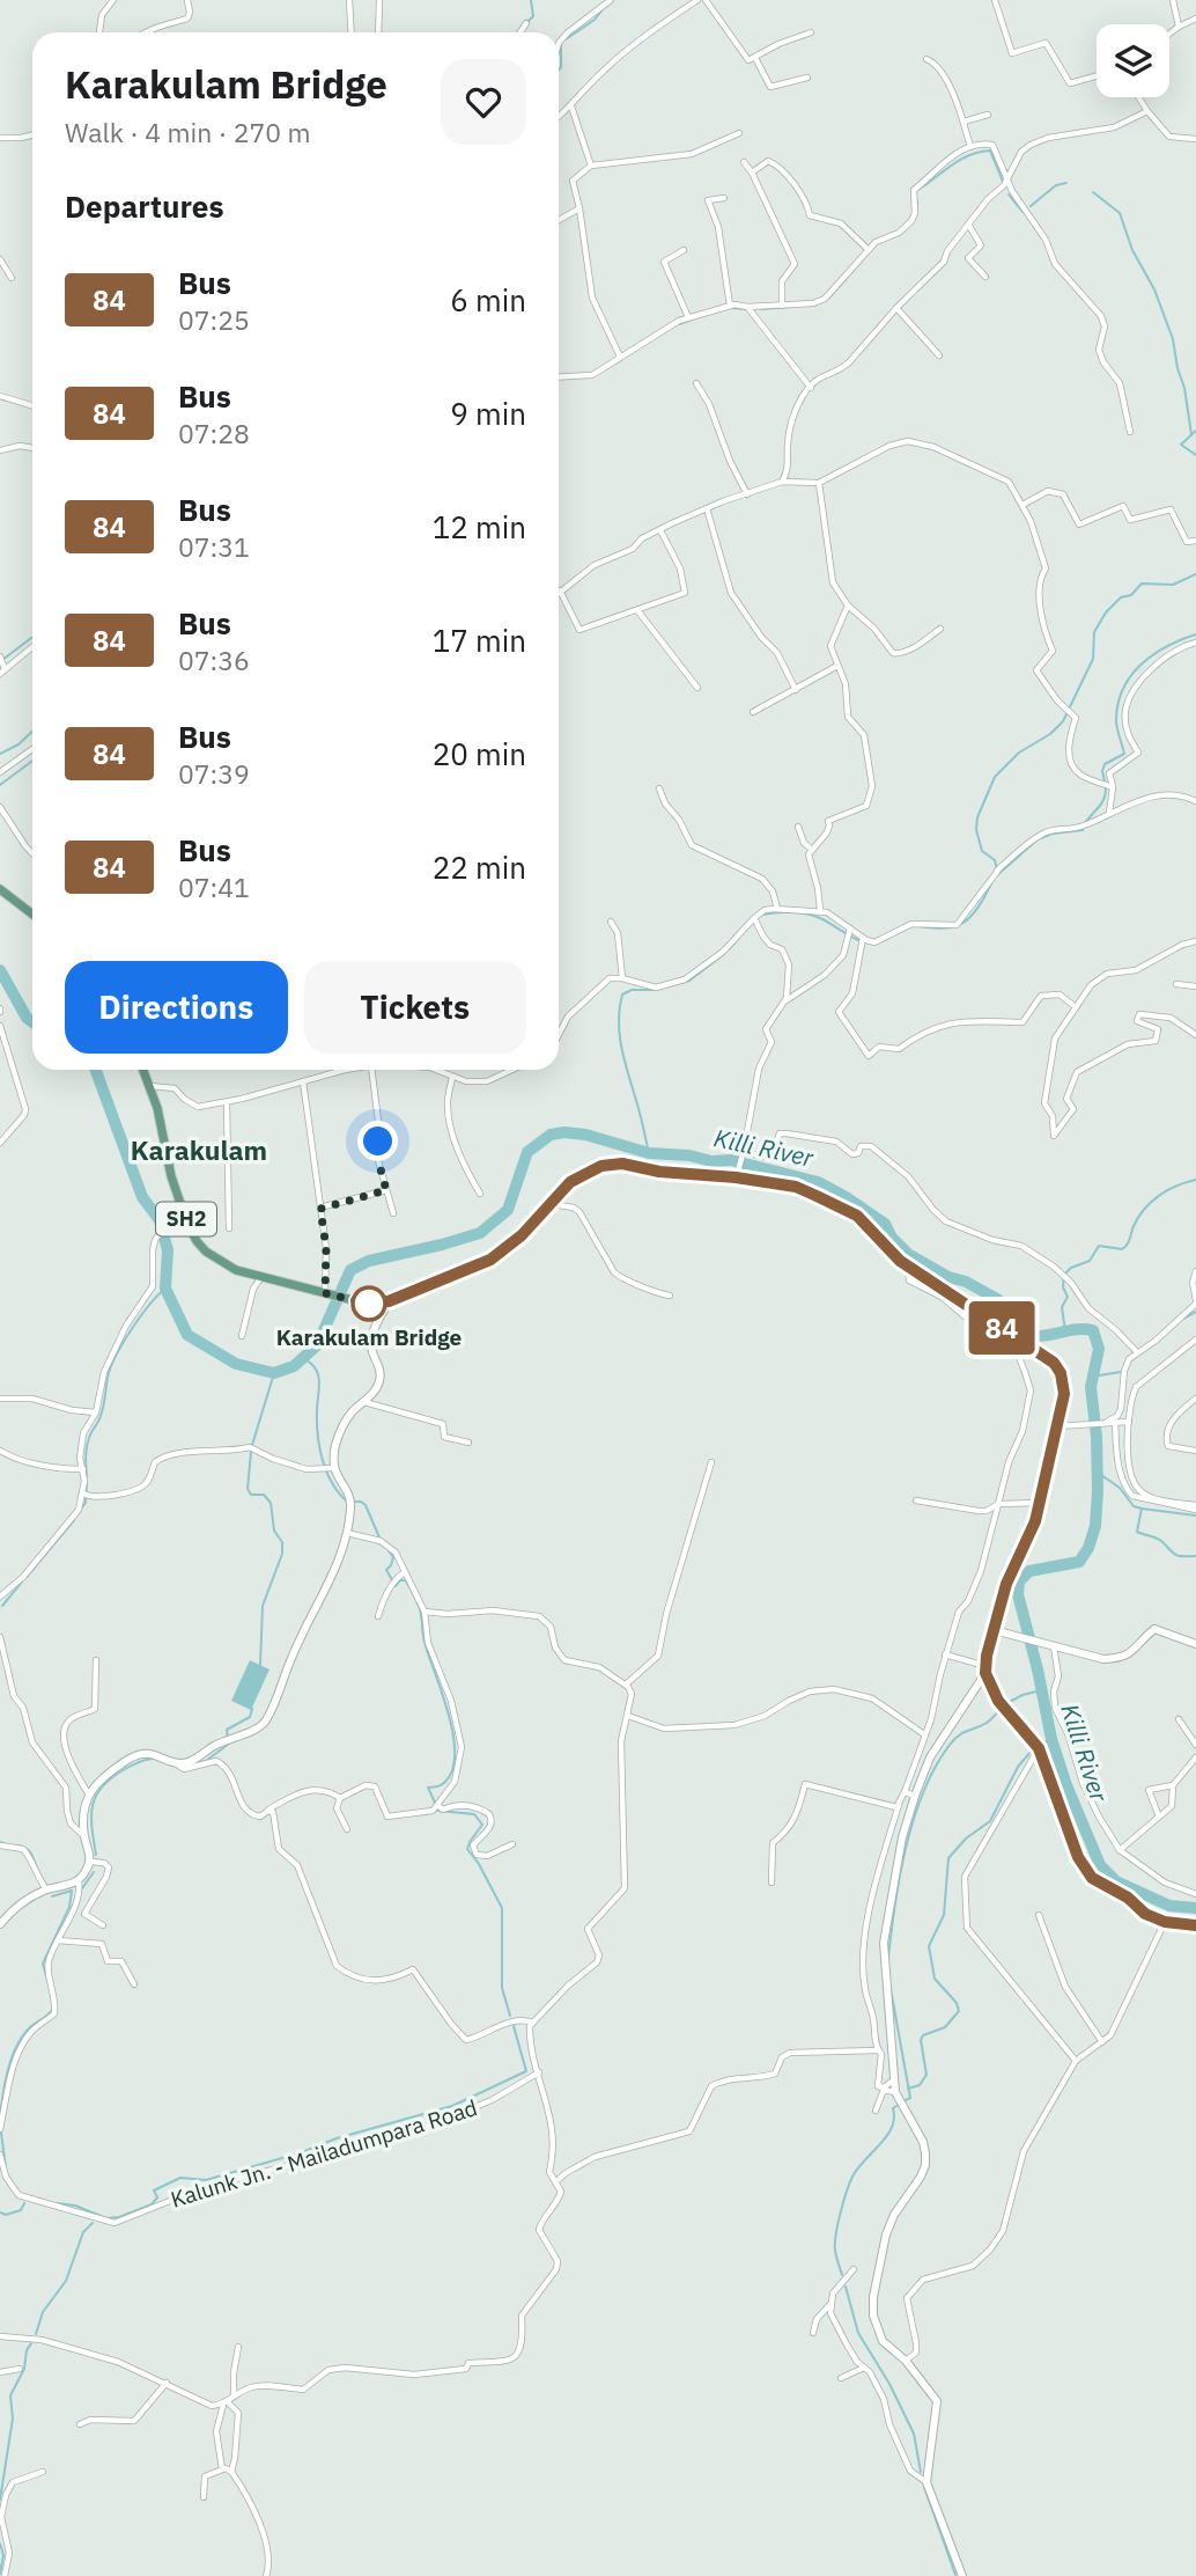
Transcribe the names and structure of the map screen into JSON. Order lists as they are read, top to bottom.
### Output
{
  "streets": {
    "main road": ["SH2"],
    "street": ["Kalunk Jn. - Mailadumpara Road"]
  },
  "districts": ["Karakulam"],
  "water": ["Killi River"],
  "places": ["Karakulam Bridge"],
  "lines": ["bus line 84"],
  "page": {
    "on_map": "84",
    "heading": [
      ["Karakulam Bridge", "Walk · 4 min · 270 m"],
      "Departures"
    ],
    "list": [
      {
        "mark": "84",
        "name": "Bus",
        "note": "07:25",
        "value": "6 min"
      },
      {
        "mark": "84",
        "name": "Bus",
        "note": "07:28",
        "value": "9 min"
      },
      {
        "mark": "84",
        "name": "Bus",
        "note": "07:31",
        "value": "12 min"
      },
      {
        "mark": "84",
        "name": "Bus",
        "note": "07:36",
        "value": "17 min"
      },
      {
        "mark": "84",
        "name": "Bus",
        "note": "07:39",
        "value": "20 min"
      },
      {
        "mark": "84",
        "name": "Bus",
        "note": "07:41",
        "value": "22 min"
      }
    ],
    "buttons": ["Directions", "Tickets"]
  }
}
